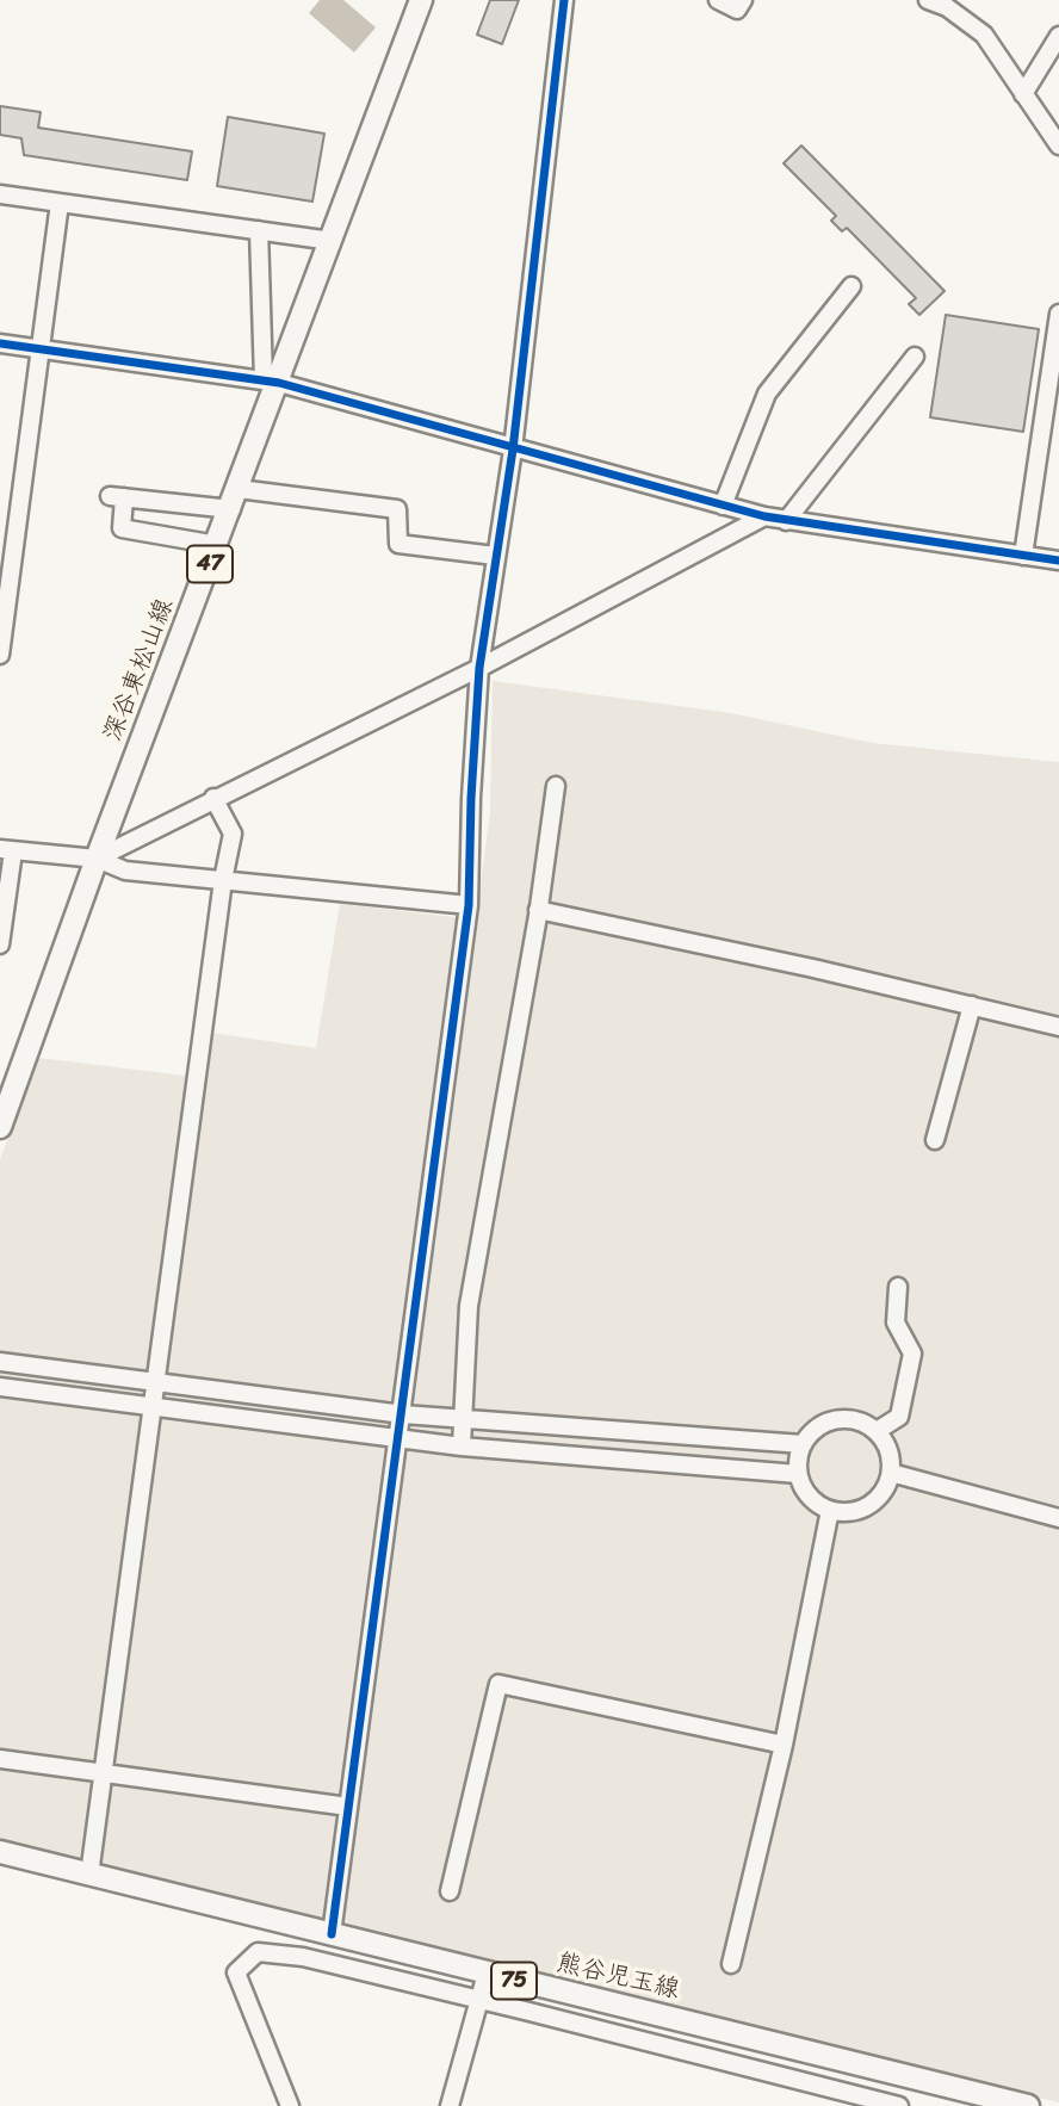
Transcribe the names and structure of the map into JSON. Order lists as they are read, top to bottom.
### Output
{
  "streets": {
    "main road": [
      "47",
      "深谷東松山線",
      "熊谷児玉線",
      "75"
    ]
  }
}
